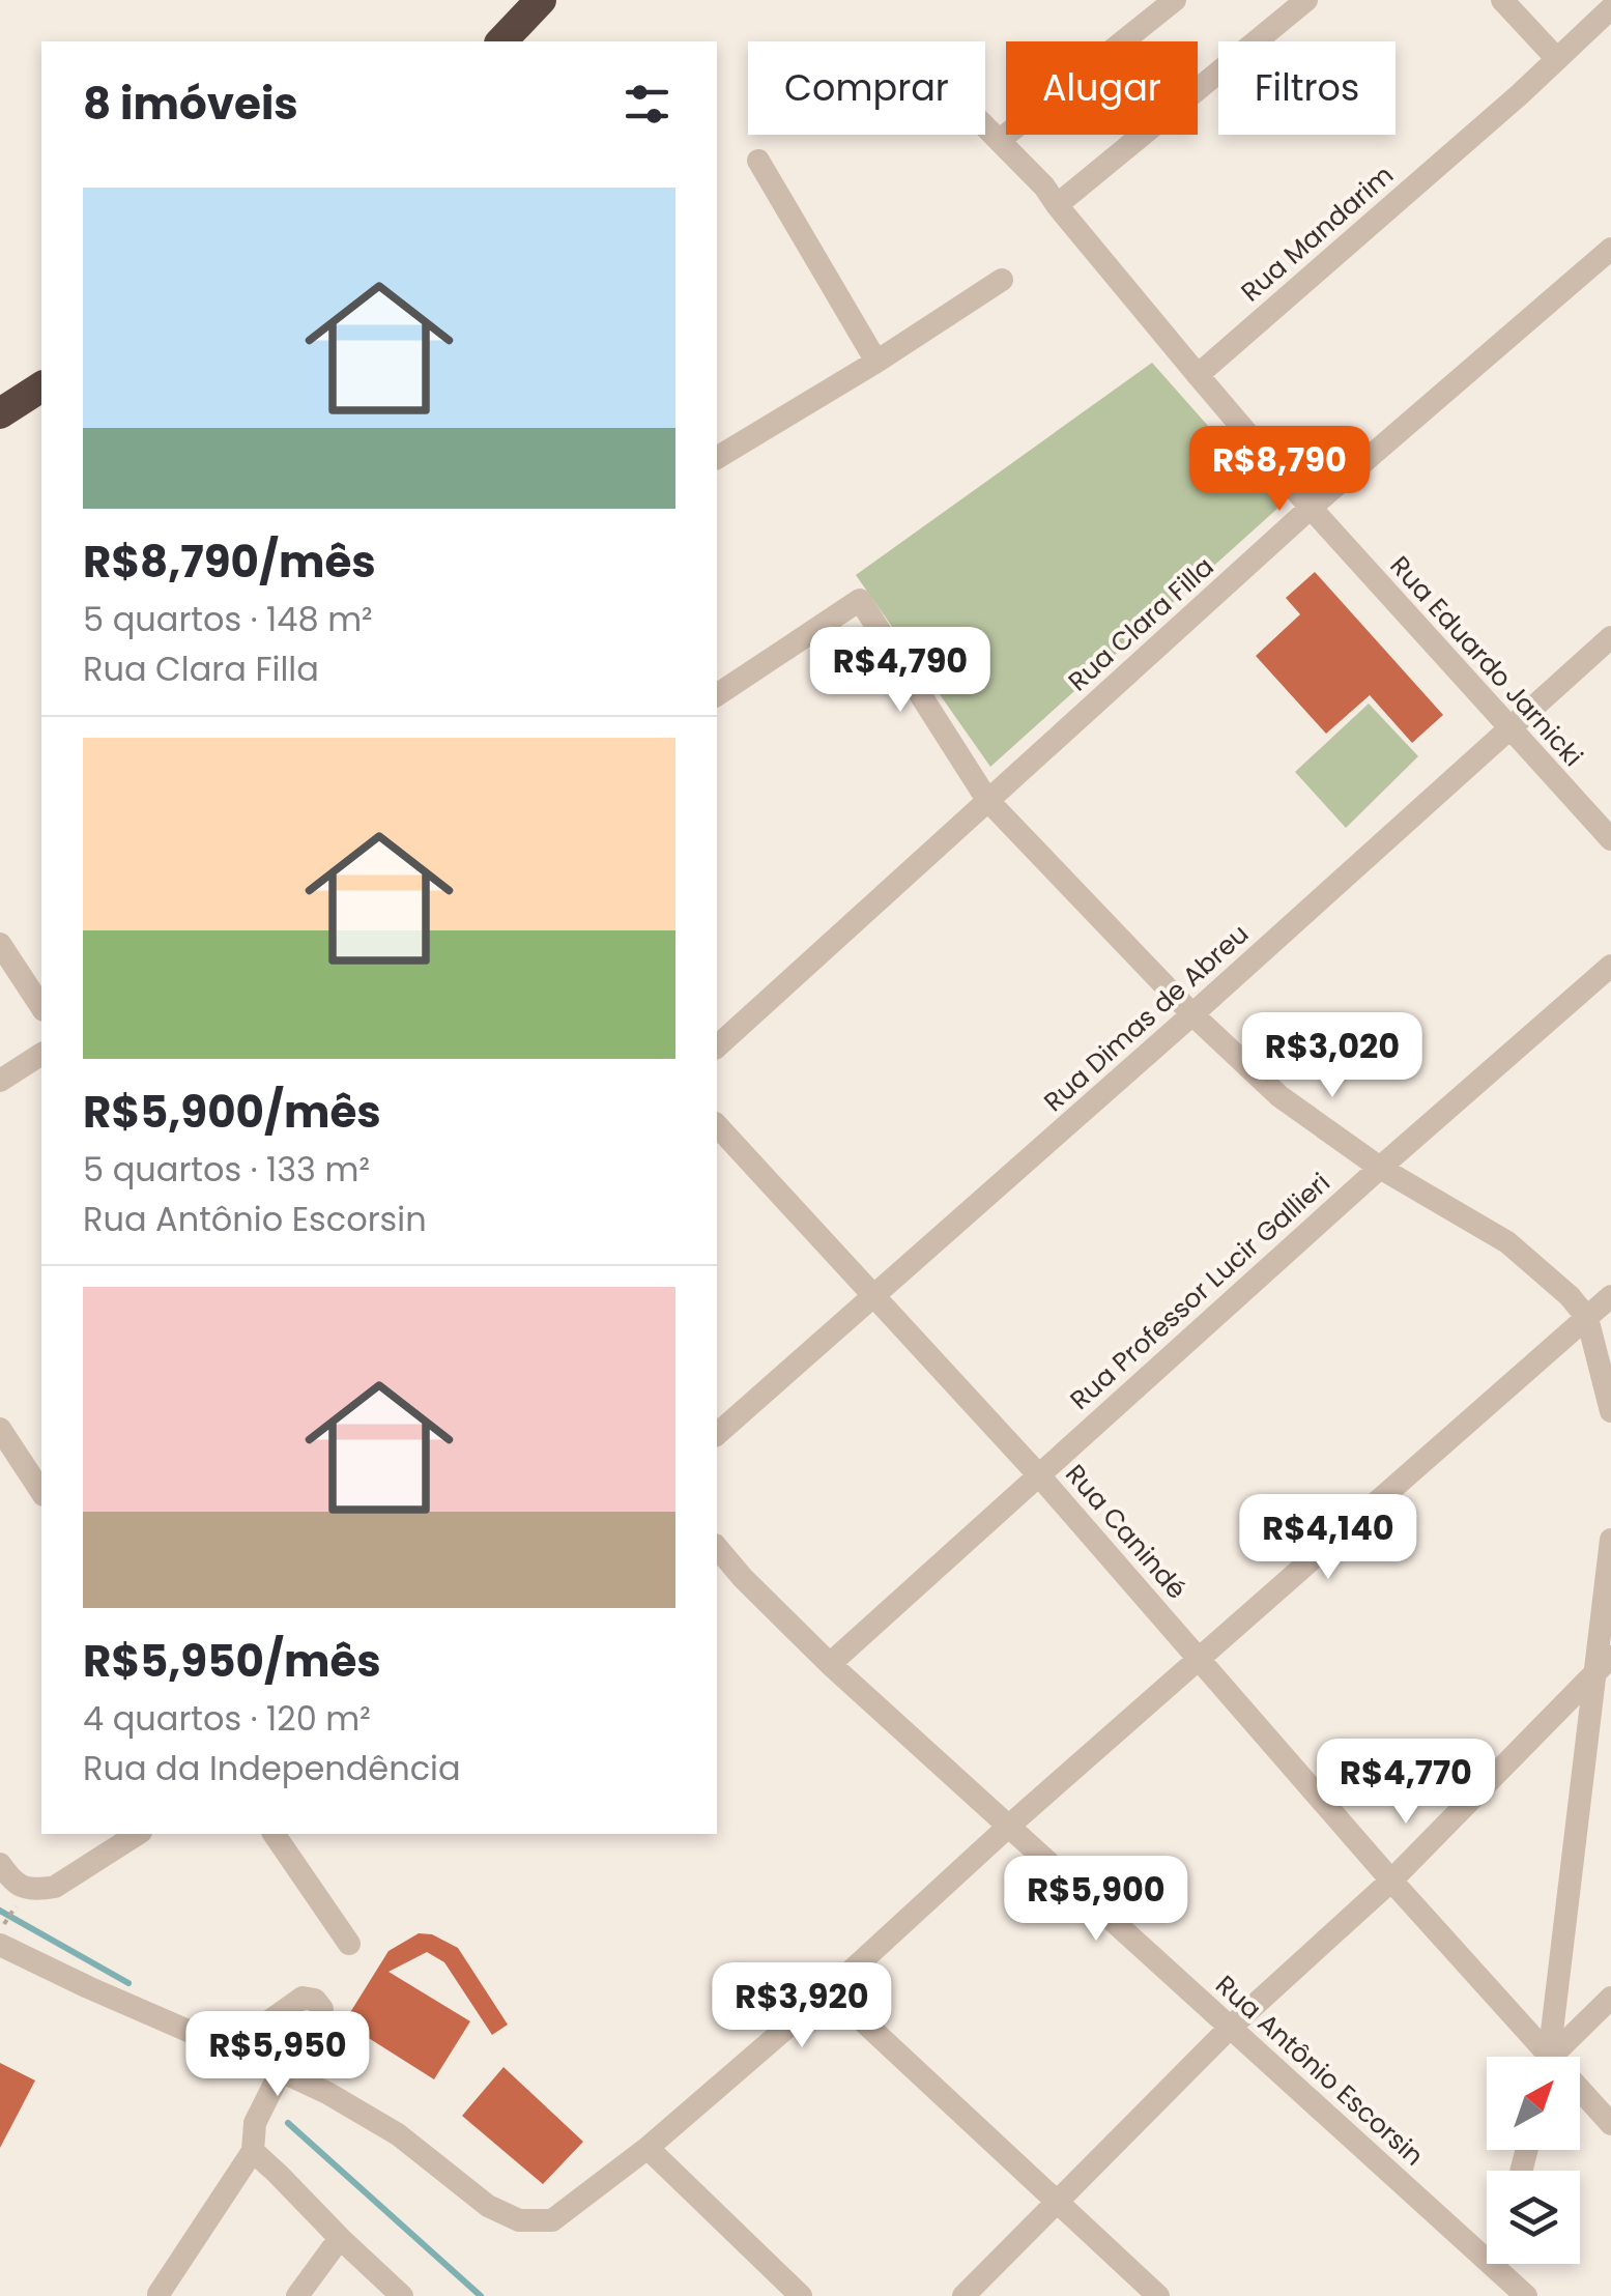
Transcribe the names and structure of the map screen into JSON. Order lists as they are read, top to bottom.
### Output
{
  "streets": {
    "street": [
      "Rua Mandarim",
      "Rua Clara Filla",
      "Rua Eduardo Jarnicki",
      "Rua Dimas de Abreu",
      "Rua Professor Lucir Gallieri",
      "Rua Canindé",
      "Rua Antônio Escorsin"
    ]
  },
  "crossings": [
    ["Rua Mandarim", "Rua Eduardo Jarnicki"],
    ["Rua Clara Filla", "Rua Eduardo Jarnicki"],
    ["Rua Eduardo Jarnicki", "Rua Dimas de Abreu"],
    ["Rua Dimas de Abreu", "Rua Canindé"],
    ["Rua Professor Lucir Gallieri", "Rua Canindé"],
    ["Rua Professor Lucir Gallieri", "Rua Antônio Escorsin"]
  ],
  "north": "top right",
  "page": {
    "chip": ["Comprar", "Alugar", "Filtros"],
    "heading": "8 imóveis",
    "list": [
      {
        "name": "R$8,790/mês",
        "note": "5 quartos · 148 m² · Rua Clara Filla"
      },
      {
        "name": "R$5,900/mês",
        "note": "5 quartos · 133 m² · Rua Antônio Escorsin"
      },
      {
        "name": "R$5,950/mês",
        "note": "4 quartos · 120 m² · Rua da Independência"
      }
    ],
    "price": [
      "R$8,790",
      "R$4,790",
      "R$3,020",
      "R$4,140",
      "R$4,770",
      "R$5,900",
      "R$3,920",
      "R$5,950"
    ]
  }
}
